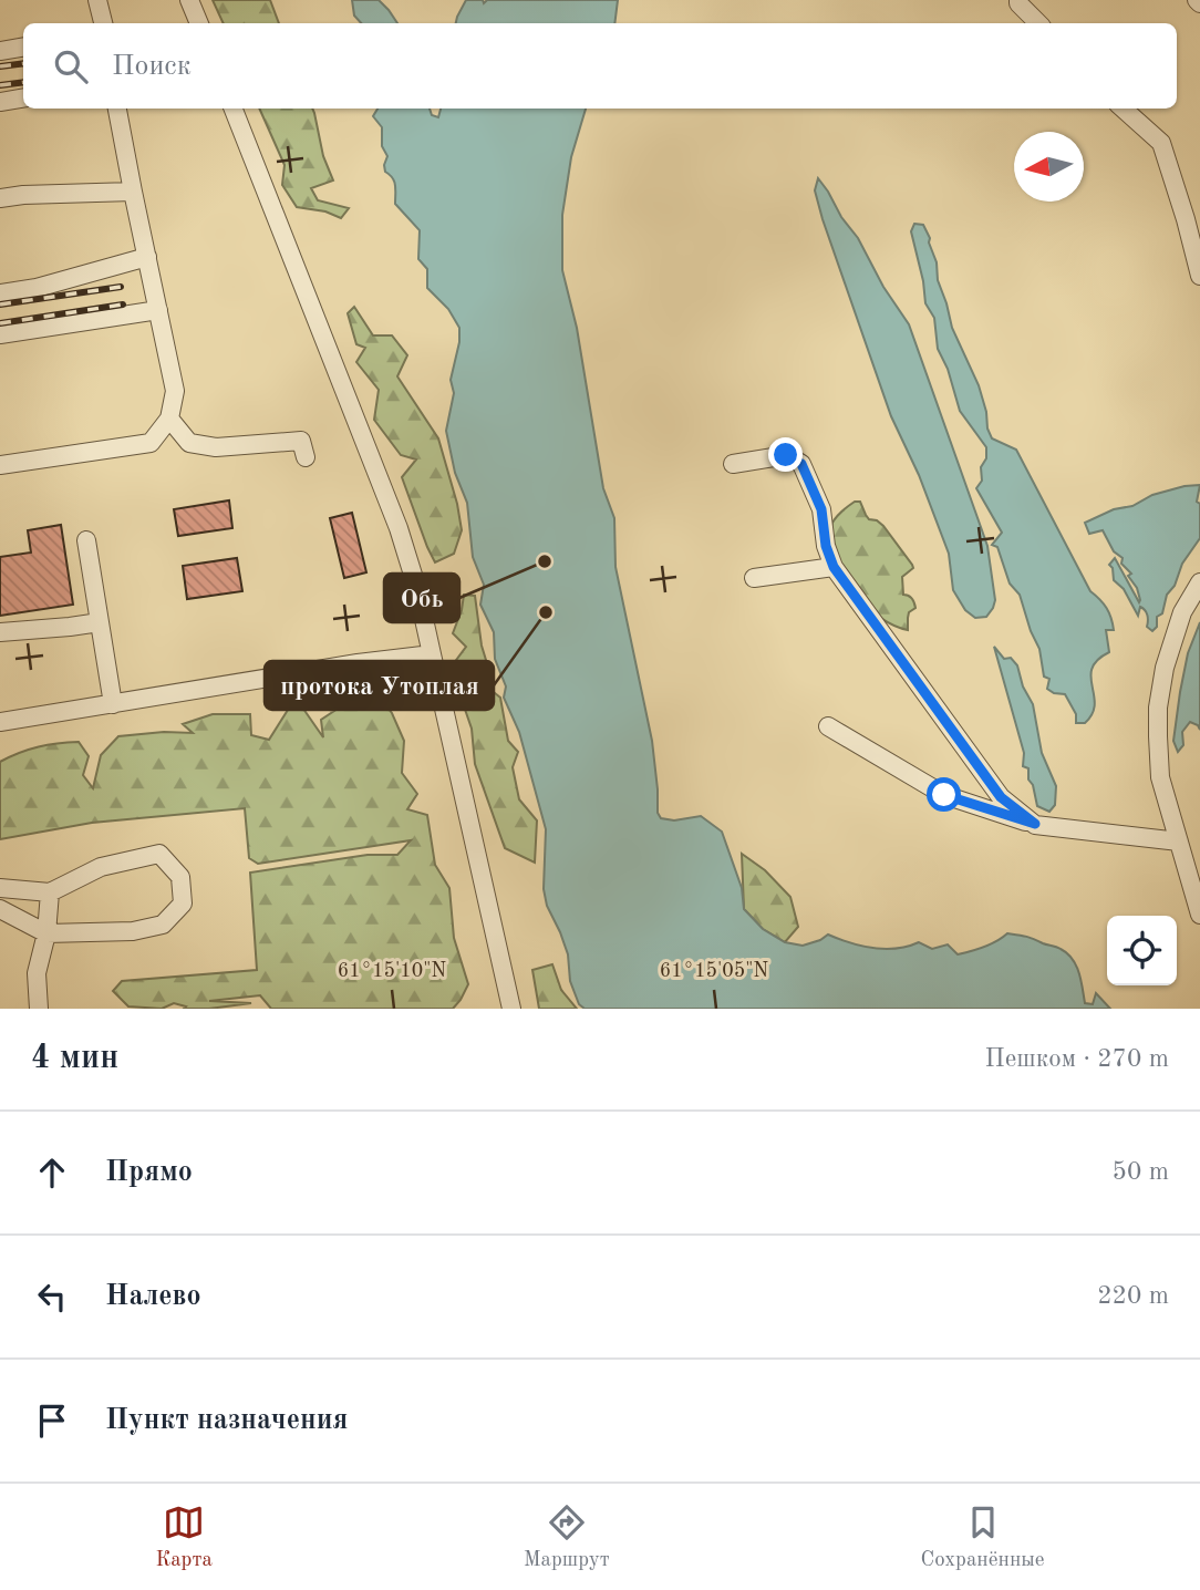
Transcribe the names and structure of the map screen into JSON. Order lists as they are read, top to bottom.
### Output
{
  "places": ["Обь", "протока Утоплая"],
  "north": "left",
  "page": {
    "search": "Поиск",
    "heading": ["4 мин", "Пешком · 270 m"],
    "list": [
      ["Прямо", "50 m"],
      ["Налево", "220 m"],
      "Пункт назначения"
    ],
    "nav": ["Карта", "Маршрут", "Сохранённые"]
  },
  "coordinates": ["61°15'10\"N", "61°15'05\"N"]
}
